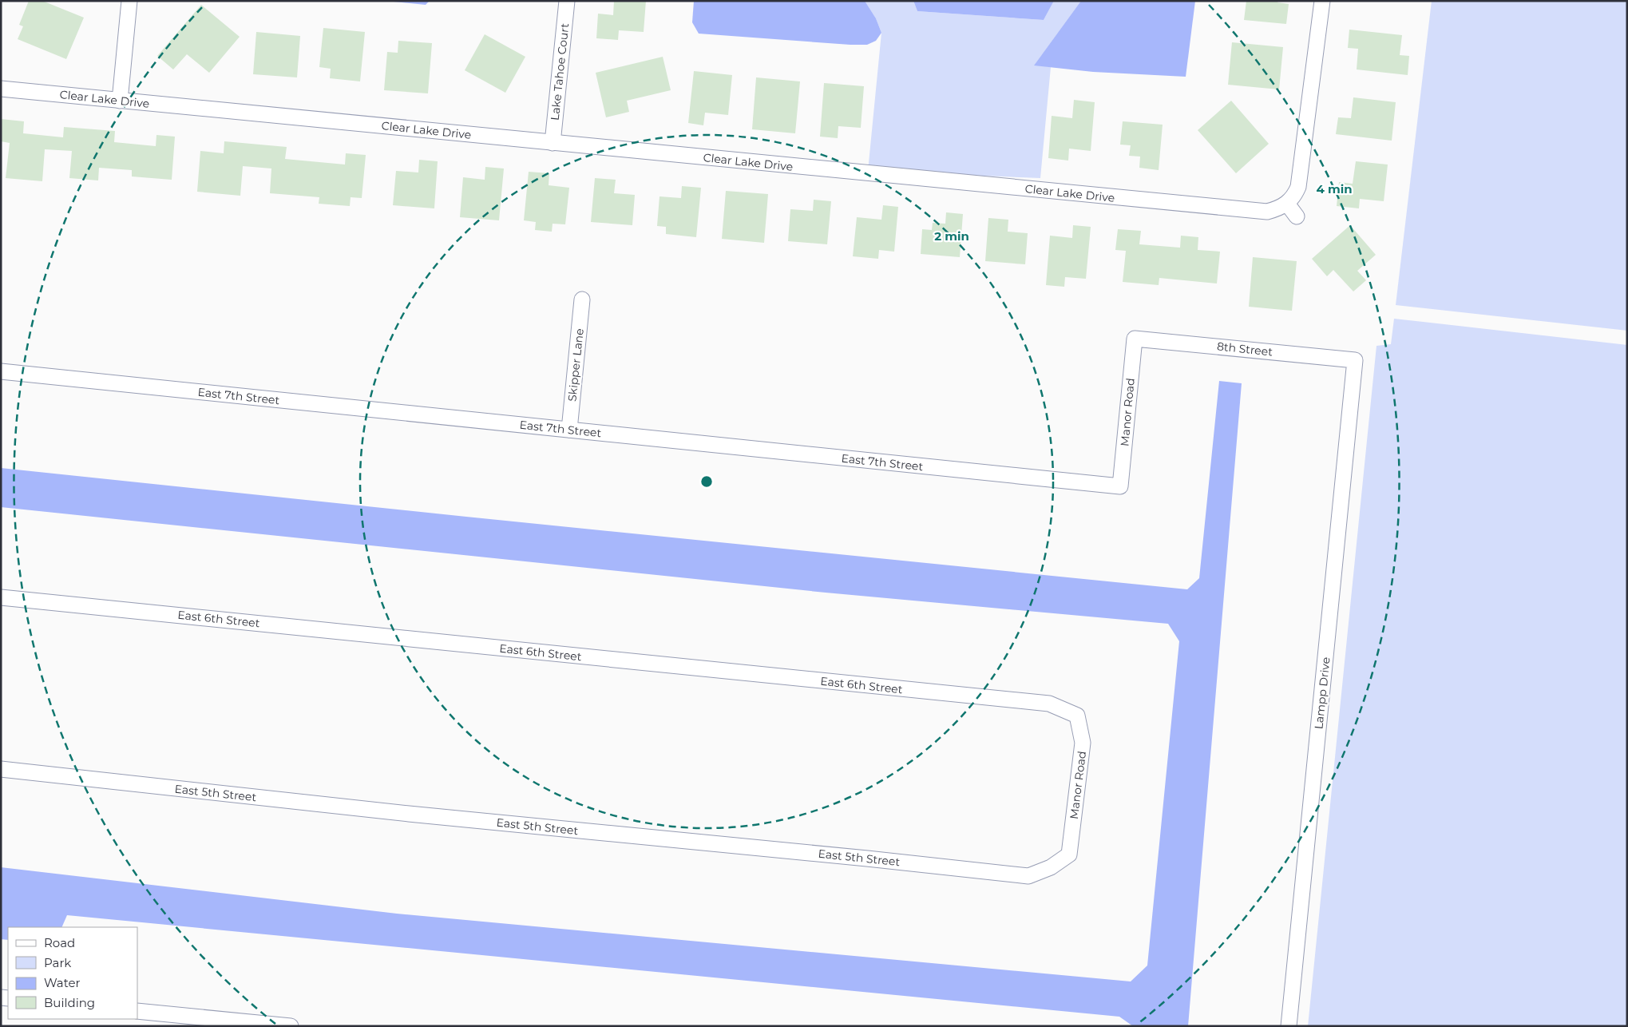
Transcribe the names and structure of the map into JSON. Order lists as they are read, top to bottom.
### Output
{
  "streets": {
    "street": [
      "Lake Tahoe Court",
      "Clear Lake Drive",
      "8th Street",
      "Skipper Lane",
      "East 7th Street",
      "Manor Road",
      "East 6th Street",
      "Lampp Drive",
      "East 5th Street"
    ]
  },
  "crossings": [
    ["Lake Tahoe Court", "Clear Lake Drive"],
    ["8th Street", "Manor Road"],
    ["8th Street", "Lampp Drive"],
    ["Skipper Lane", "East 7th Street"],
    ["East 7th Street", "Manor Road"],
    ["Manor Road", "East 6th Street"],
    ["Manor Road", "East 5th Street"]
  ],
  "legend": [
    "Road",
    "Park",
    "Water",
    "Building"
  ],
  "rings": ["4 min", "2 min"]
}
